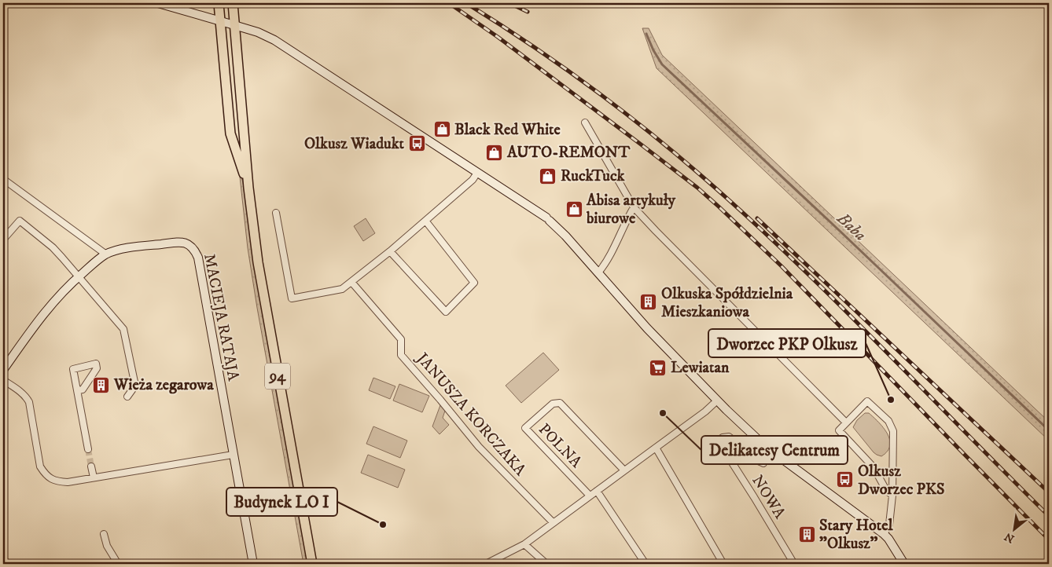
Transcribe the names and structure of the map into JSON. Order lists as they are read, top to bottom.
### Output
{
  "streets": {
    "main road": ["94"],
    "street": [
      "MACIEJA RATAJA",
      "JANUSZA KORCZAKA",
      "POLNA",
      "NOWA"
    ]
  },
  "water": ["Baba"],
  "places": {
    "shop": [
      "Black Red White",
      "AUTO-REMONT",
      "RuckTuck",
      "Abisa artykuły biurowe"
    ],
    "bus stop": ["Olkusz Wiadukt", "Olkusz Dworzec PKS"],
    "building": ["Olkuska Spółdzielnia Mieszkaniowa", "Wieża zegarowa", "Stary Hotel \"Olkusz\""],
    "supermarket": ["Lewiatan"],
    "other": ["Dworzec PKP Olkusz", "Delikatesy Centrum", "Budynek LO I"]
  },
  "north": "bottom left"
}
